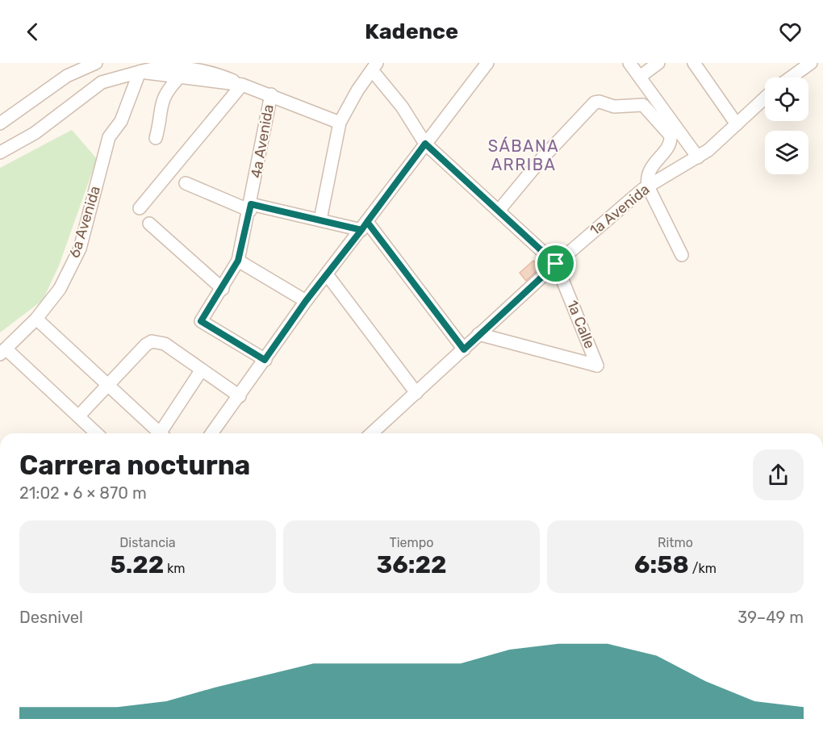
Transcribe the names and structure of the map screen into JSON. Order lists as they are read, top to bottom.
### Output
{
  "streets": {
    "street": [
      "4a Avenida",
      "1a Avenida",
      "6a Avenida",
      "1a Calle"
    ]
  },
  "crossings": [
    ["1a Avenida", "1a Calle"]
  ],
  "districts": ["SÁBANA ARRIBA"],
  "page": {
    "header": "Kadence",
    "heading": ["Carrera nocturna", "21:02 · 6 × 870 m"],
    "stats": [
      ["Distancia", "5.22 km"],
      ["Tiempo", "36:22"],
      ["Ritmo", "6:58 /km"]
    ],
    "chart": ["Desnivel", "39–49 m"]
  }
}
